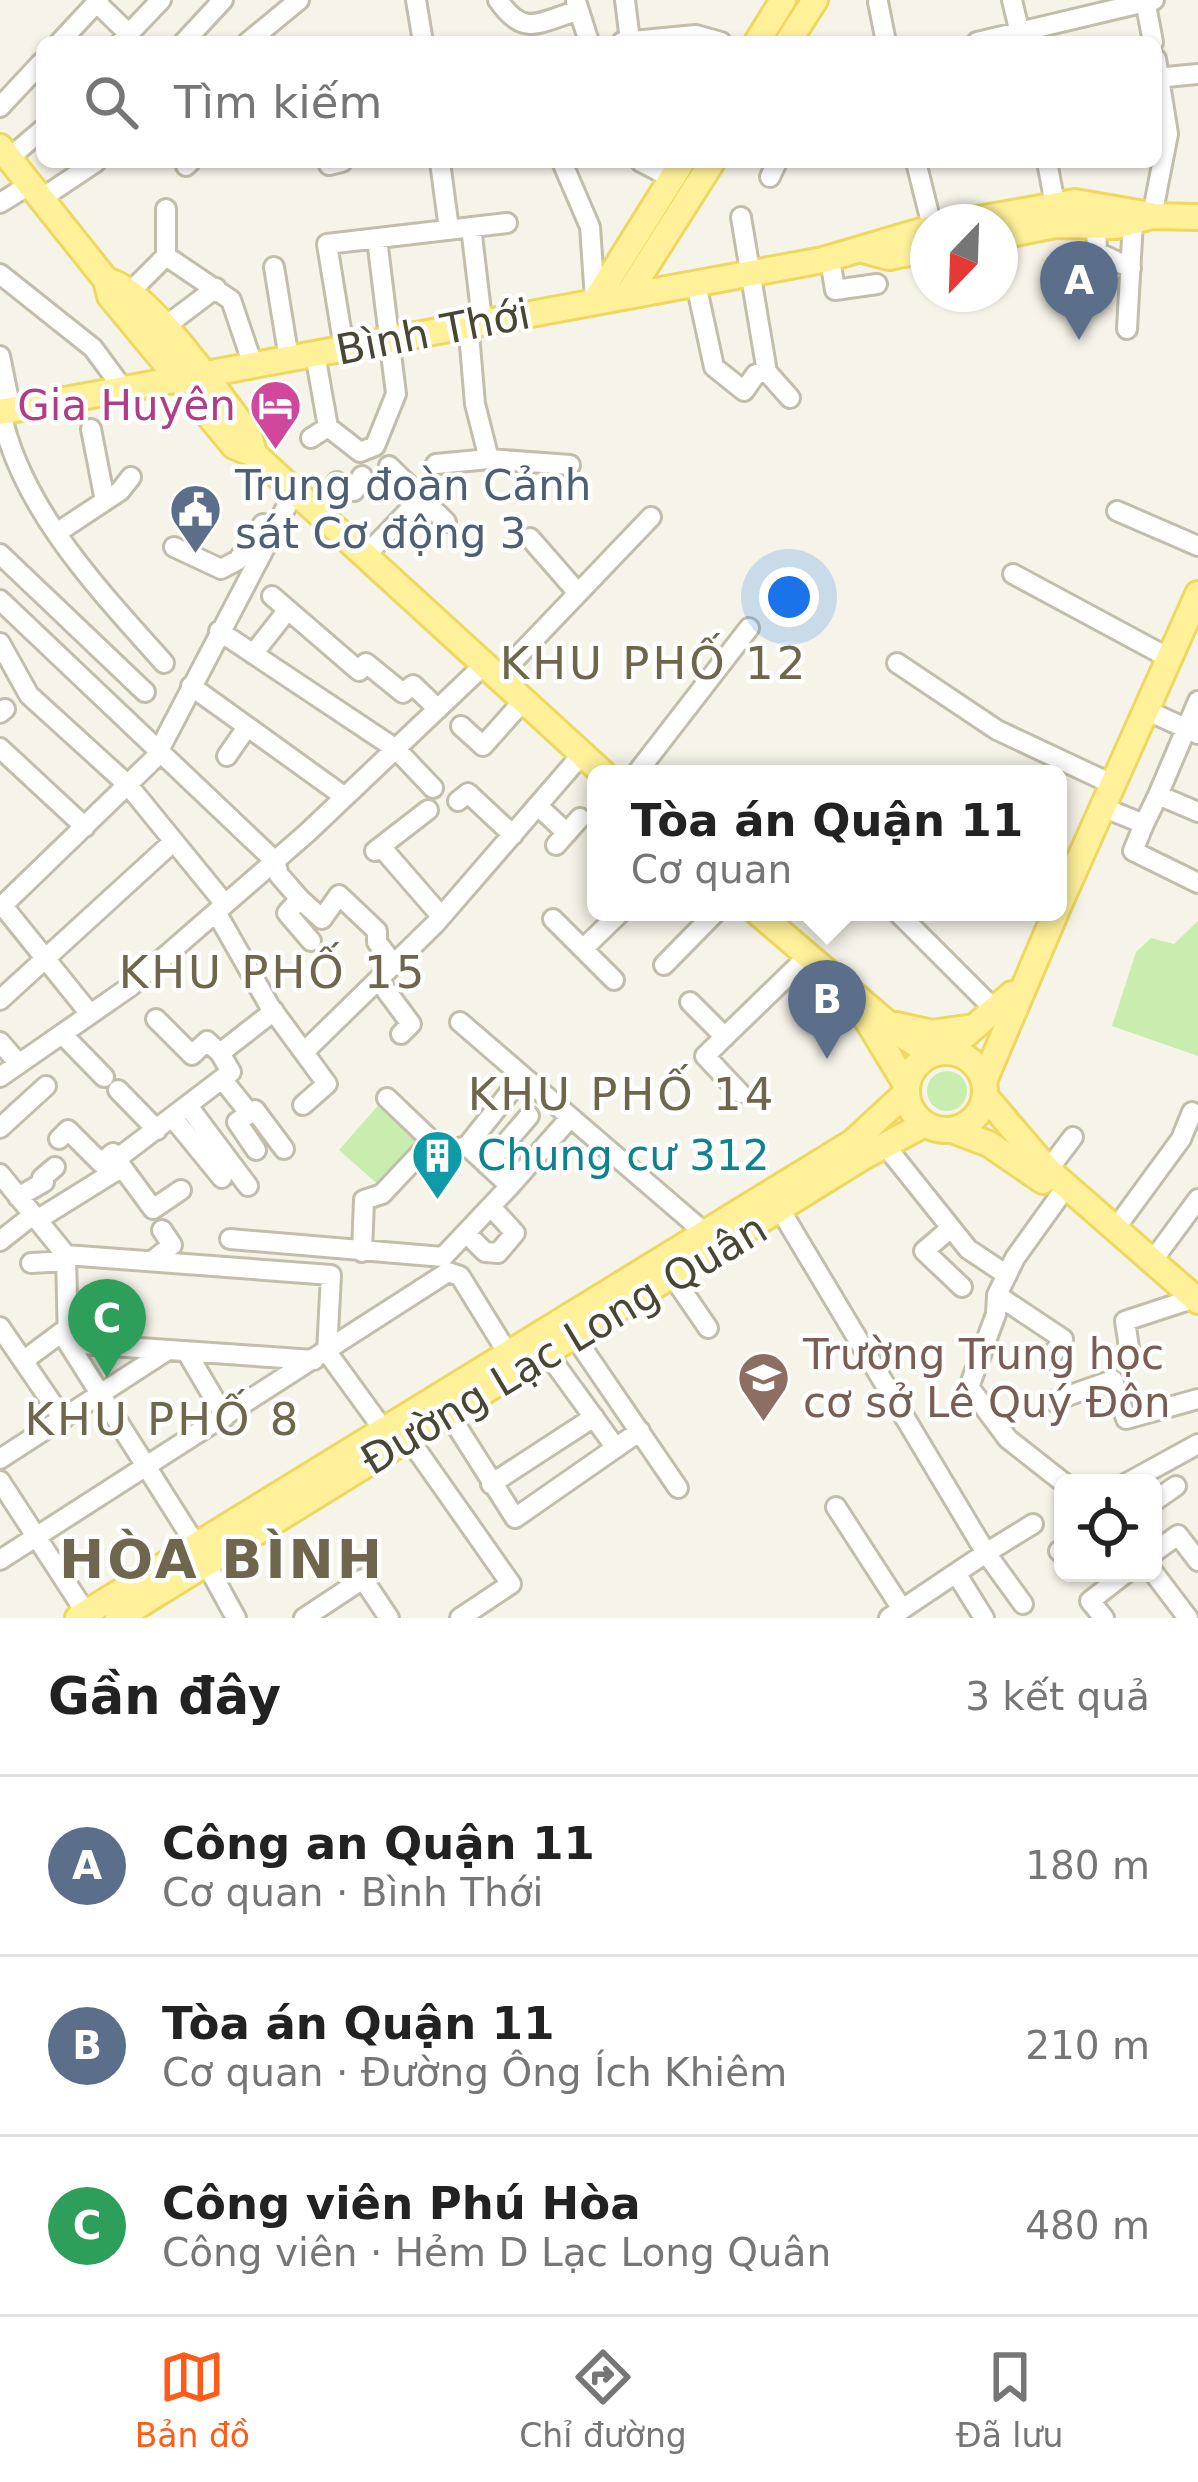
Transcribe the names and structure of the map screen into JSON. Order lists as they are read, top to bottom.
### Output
{
  "streets": {
    "main road": ["Bình Thới", "Đường Lạc Long Quân"]
  },
  "districts": [
    "KHU PHỐ 12",
    "KHU PHỐ 15",
    "KHU PHỐ 14",
    "KHU PHỐ 8",
    "HÒA BÌNH"
  ],
  "places": {
    "hotel": ["Gia Huyên"],
    "public building": ["Trung đoàn Cảnh sát Cơ động 3"],
    "building": ["Chung cư 312"],
    "school or university": ["Trường Trung học cơ sở Lê Quý Đôn"]
  },
  "north": "bottom left",
  "page": {
    "search": "Tìm kiếm",
    "pins": ["A", "B", "C"],
    "popup": ["Tòa án Quận 11", "Cơ quan"],
    "heading": ["Gần đây", "3 kết quả"],
    "list": [
      {
        "mark": "A",
        "name": "Công an Quận 11",
        "note": "Cơ quan · Bình Thới",
        "value": "180 m"
      },
      {
        "mark": "B",
        "name": "Tòa án Quận 11",
        "note": "Cơ quan · Đường Ông Ích Khiêm",
        "value": "210 m"
      },
      {
        "mark": "C",
        "name": "Công viên Phú Hòa",
        "note": "Công viên · Hẻm D Lạc Long Quân",
        "value": "480 m"
      }
    ],
    "nav": ["Bản đồ", "Chỉ đường", "Đã lưu"]
  }
}
